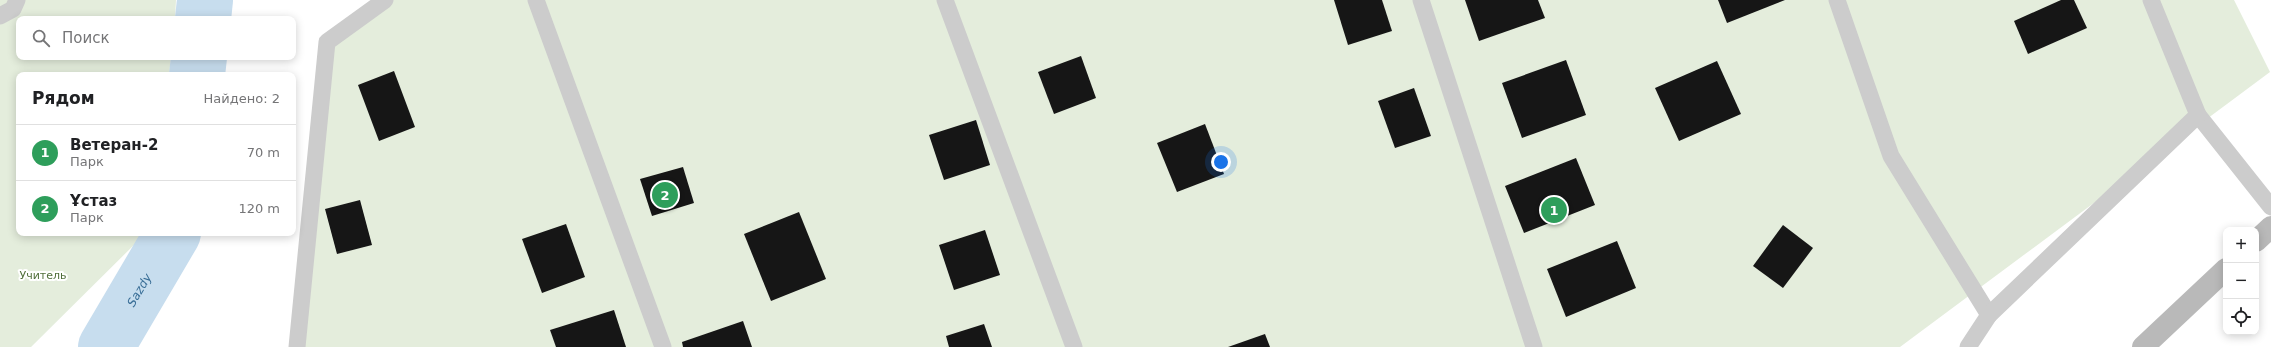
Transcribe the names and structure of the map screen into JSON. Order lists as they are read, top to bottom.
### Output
{
  "water": ["Sazdy"],
  "parks": ["Учитель"],
  "page": {
    "search": "Поиск",
    "heading": ["Рядом", "Найдено: 2"],
    "list": [
      {
        "mark": "1",
        "name": "Ветеран-2",
        "note": "Парк",
        "value": "70 m"
      },
      {
        "mark": "2",
        "name": "Ұстаз",
        "note": "Парк",
        "value": "120 m"
      }
    ],
    "pins": ["2", "1"],
    "map_buttons": ["+", "−"]
  }
}
